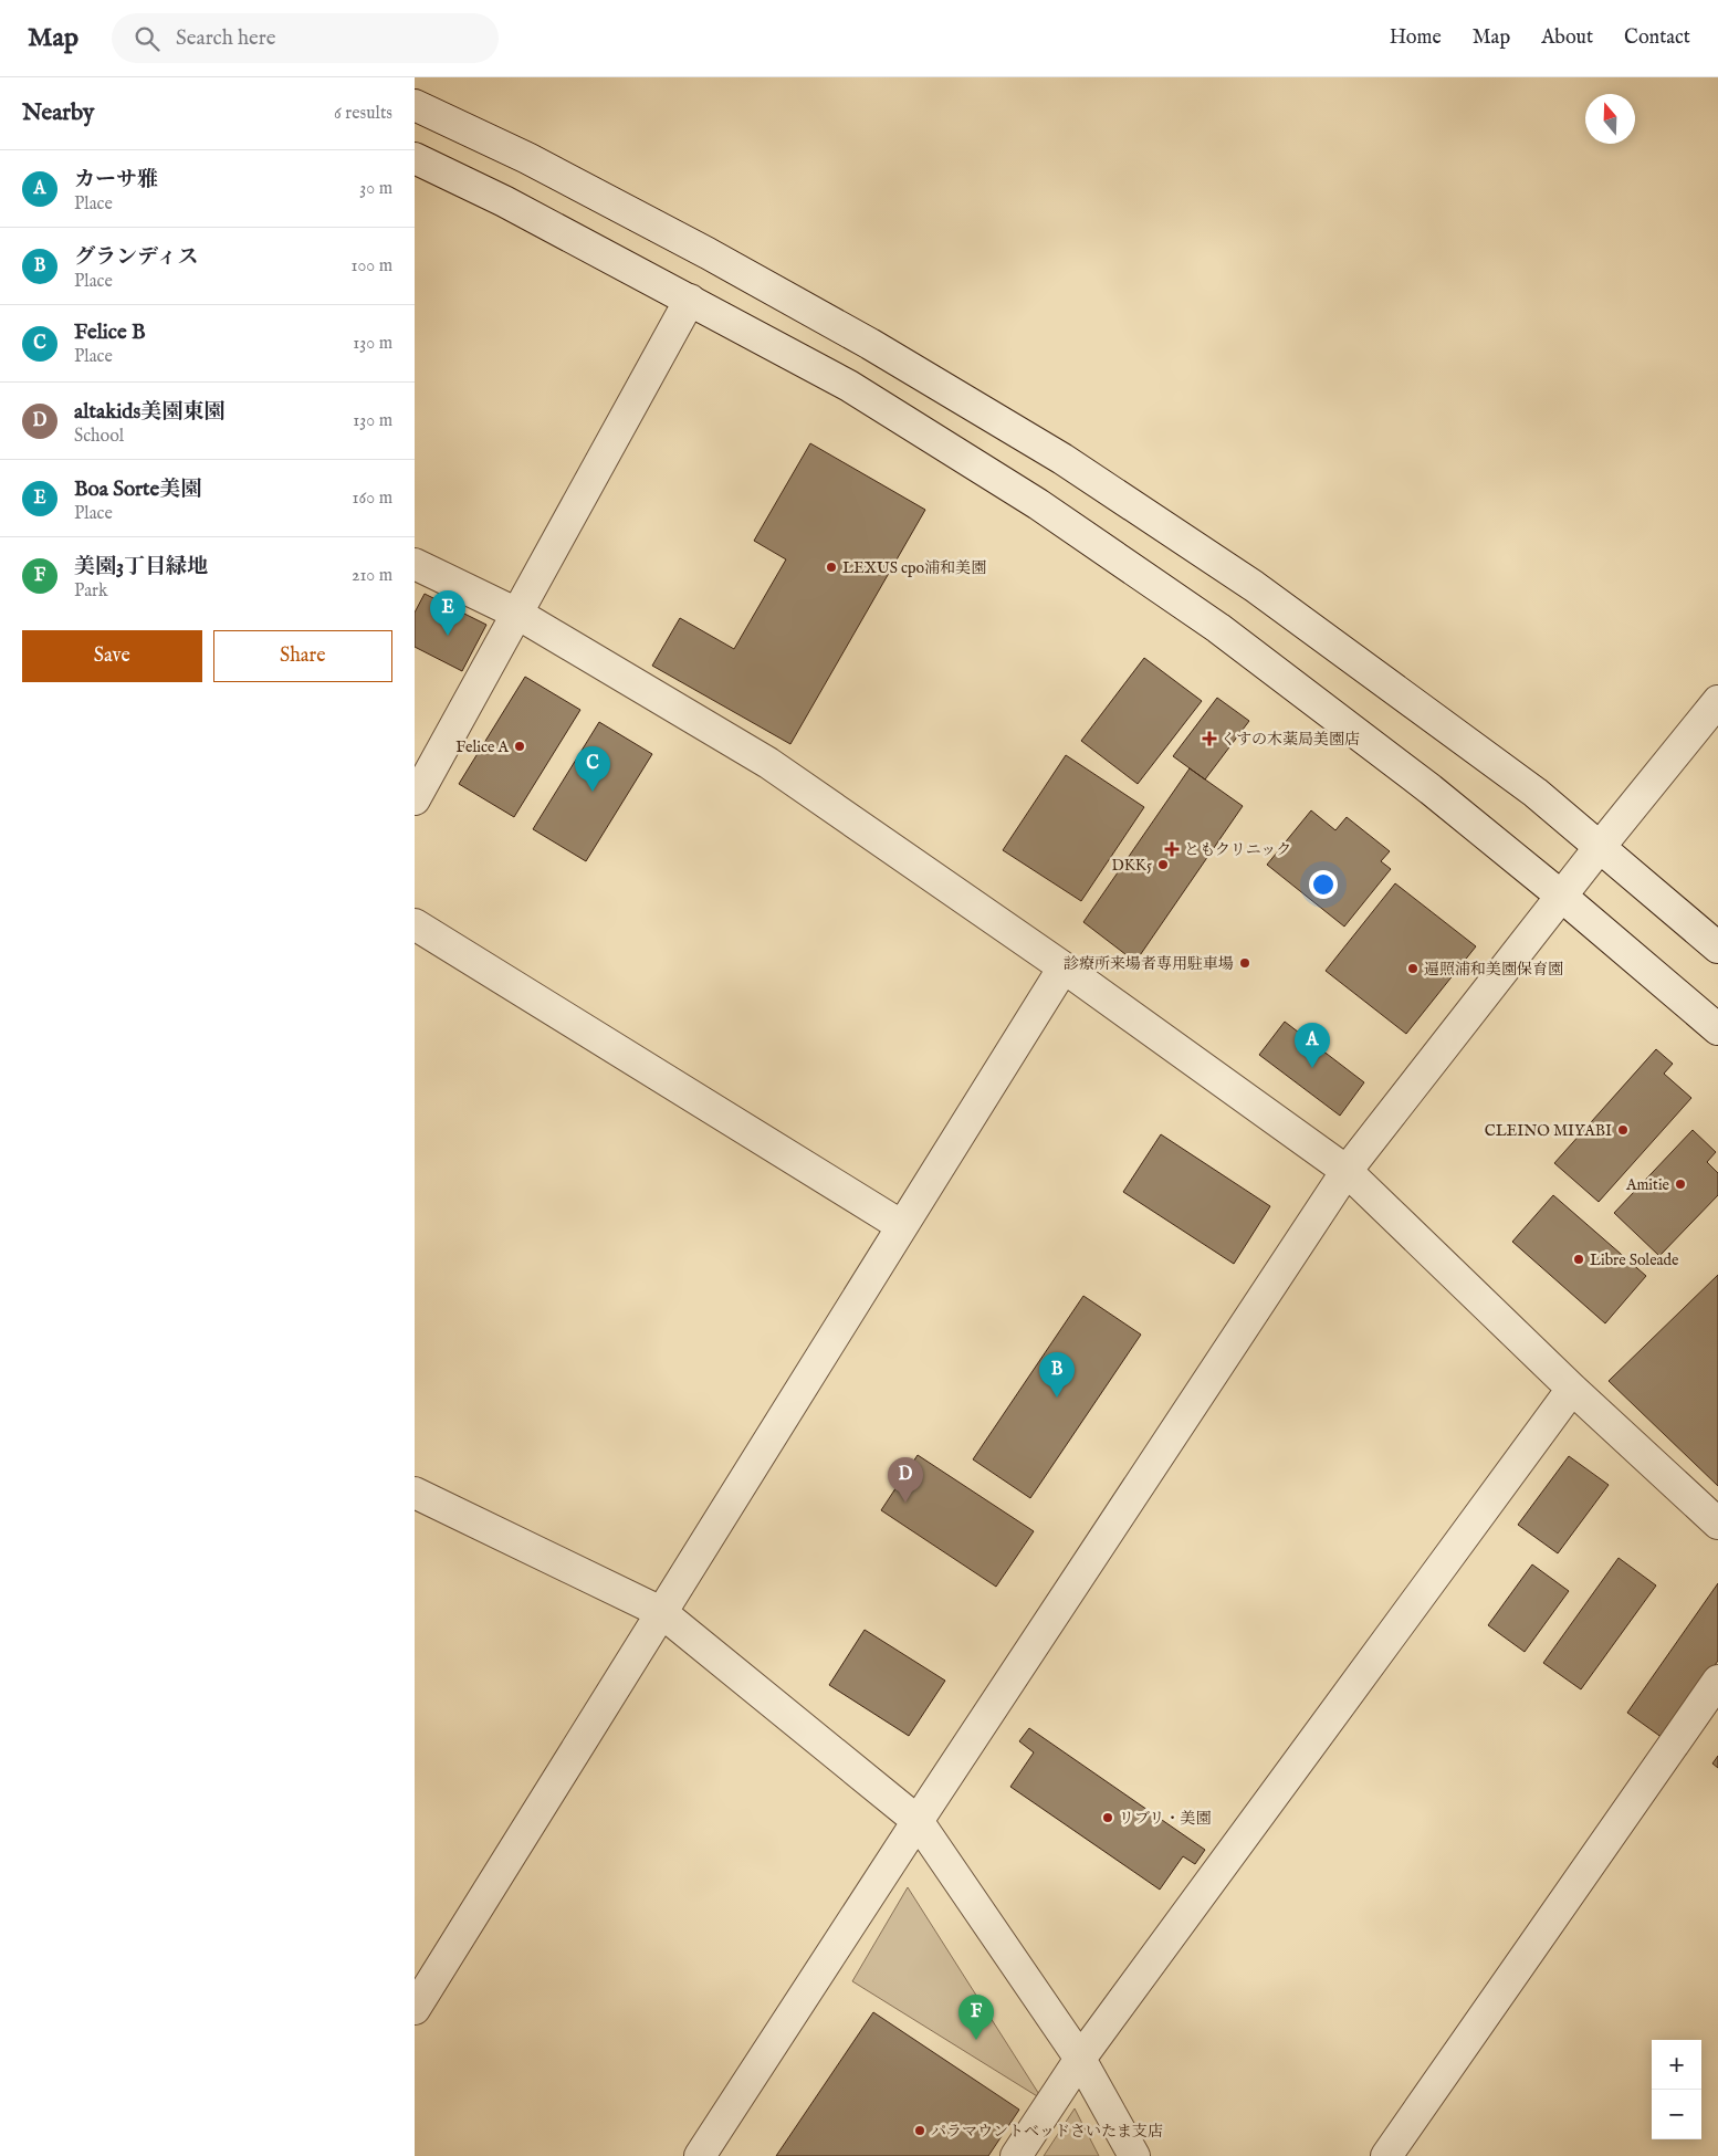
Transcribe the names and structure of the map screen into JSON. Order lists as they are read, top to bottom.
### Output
{
  "places": {
    "other": [
      "LEXUS cpo浦和美園",
      "Felice A",
      "DKK5",
      "診療所来場者専用駐車場",
      "遍照浦和美園保育園",
      "CLEINO MIYABI",
      "Amitie",
      "Libre Soleade",
      "リブリ・美園",
      "パラマウントベッドさいたま支店"
    ],
    "health": ["くすの木薬局美園店", "ともクリニック"]
  },
  "north": "top",
  "page": {
    "header": "Map",
    "search": "Search here",
    "nav": [
      "Home",
      "Map",
      "About",
      "Contact"
    ],
    "heading": ["Nearby", "6 results"],
    "list": [
      {
        "mark": "A",
        "name": "カーサ雅",
        "note": "Place",
        "value": "30 m"
      },
      {
        "mark": "B",
        "name": "グランディス",
        "note": "Place",
        "value": "100 m"
      },
      {
        "mark": "C",
        "name": "Felice B",
        "note": "Place",
        "value": "130 m"
      },
      {
        "mark": "D",
        "name": "altakids美園東園",
        "note": "School",
        "value": "130 m"
      },
      {
        "mark": "E",
        "name": "Boa Sorte美園",
        "note": "Place",
        "value": "160 m"
      },
      {
        "mark": "F",
        "name": "美園3丁目緑地",
        "note": "Park",
        "value": "210 m"
      }
    ],
    "pins": [
      "E",
      "C",
      "A",
      "B",
      "D",
      "F"
    ],
    "buttons": ["Save", "Share"],
    "map_buttons": ["+", "−"]
  }
}
